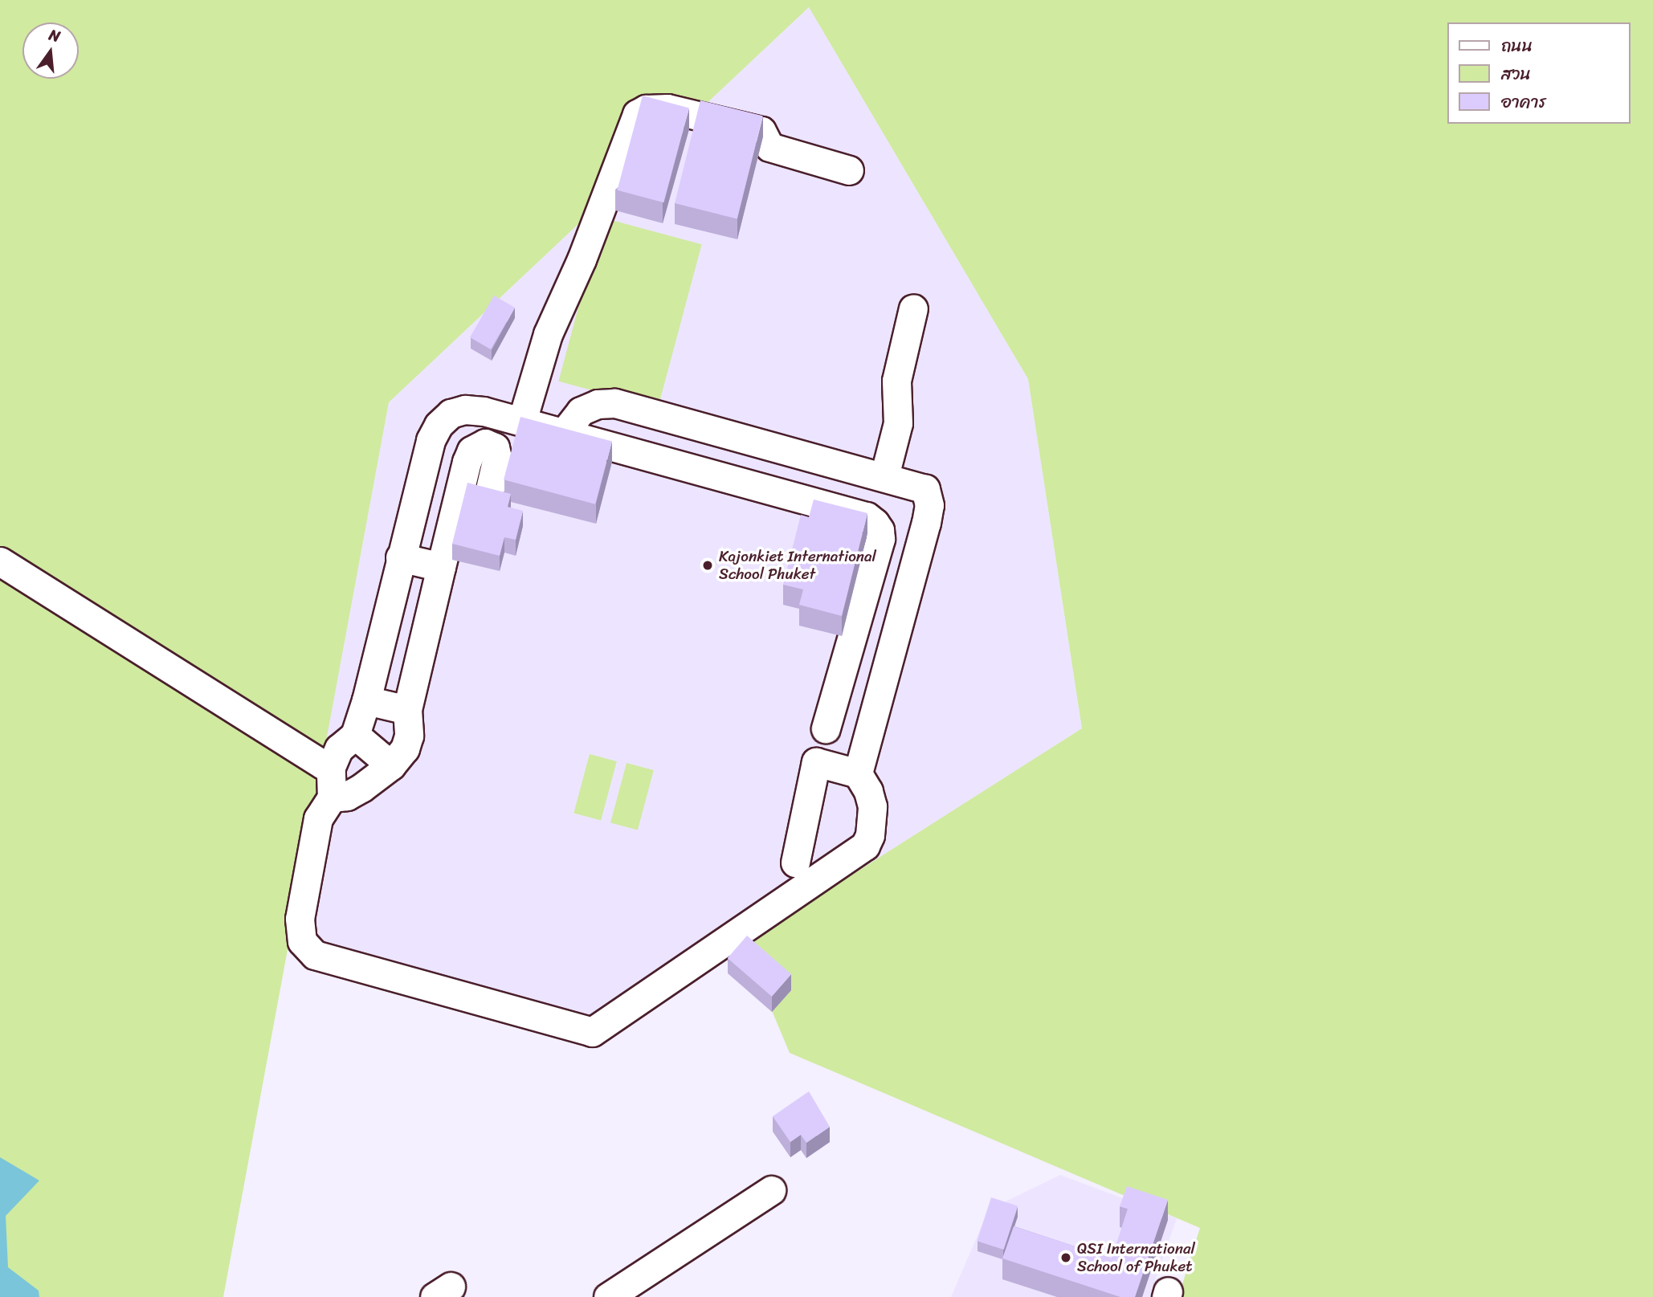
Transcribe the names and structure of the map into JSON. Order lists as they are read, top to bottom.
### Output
{
  "places": ["Kajonkiet International School Phuket", "QSI International School of Phuket"],
  "legend": ["ถนน", "สวน", "อาคาร"],
  "north": "top"
}
